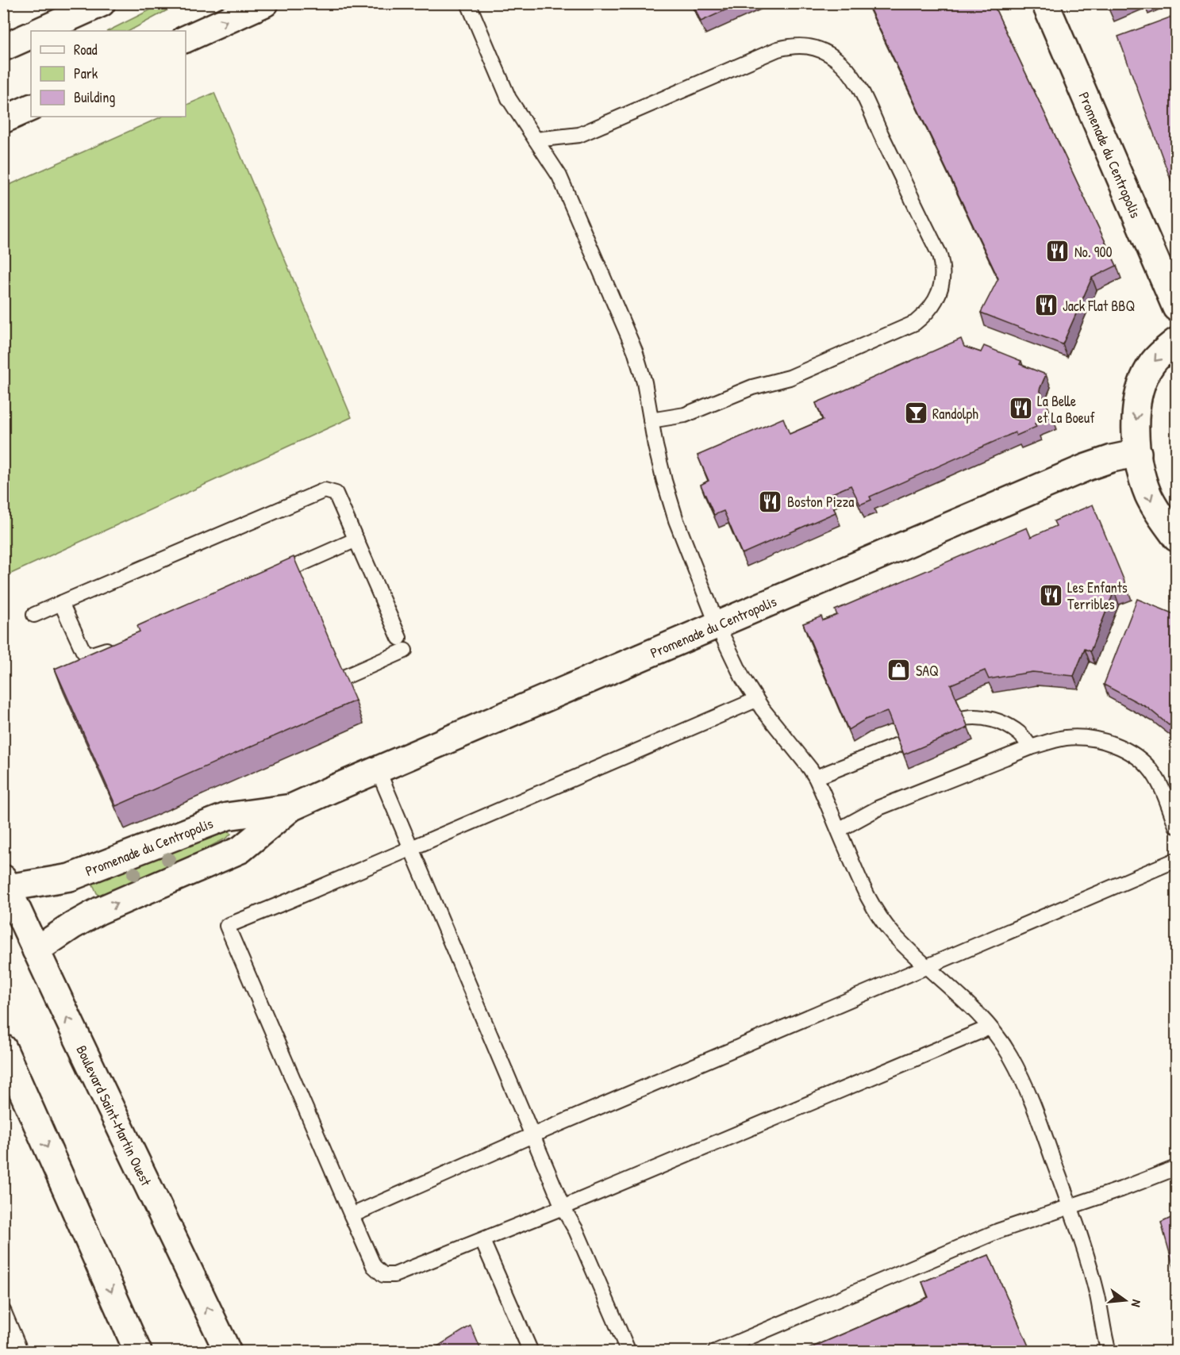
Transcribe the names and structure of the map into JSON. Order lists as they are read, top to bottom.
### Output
{
  "streets": {
    "street": ["Promenade du Centropolis", "Boulevard Saint-Martin Ouest"]
  },
  "crossings": [
    ["Promenade du Centropolis", "Boulevard Saint-Martin Ouest"]
  ],
  "places": {
    "restaurant": [
      "No. 900",
      "Jack Flat BBQ",
      "La Belle et La Boeuf",
      "Boston Pizza",
      "Les Enfants Terribles"
    ],
    "bar": ["Randolph"],
    "shop": ["SAQ"]
  },
  "legend": ["Road", "Park", "Building"],
  "north": "right"
}
